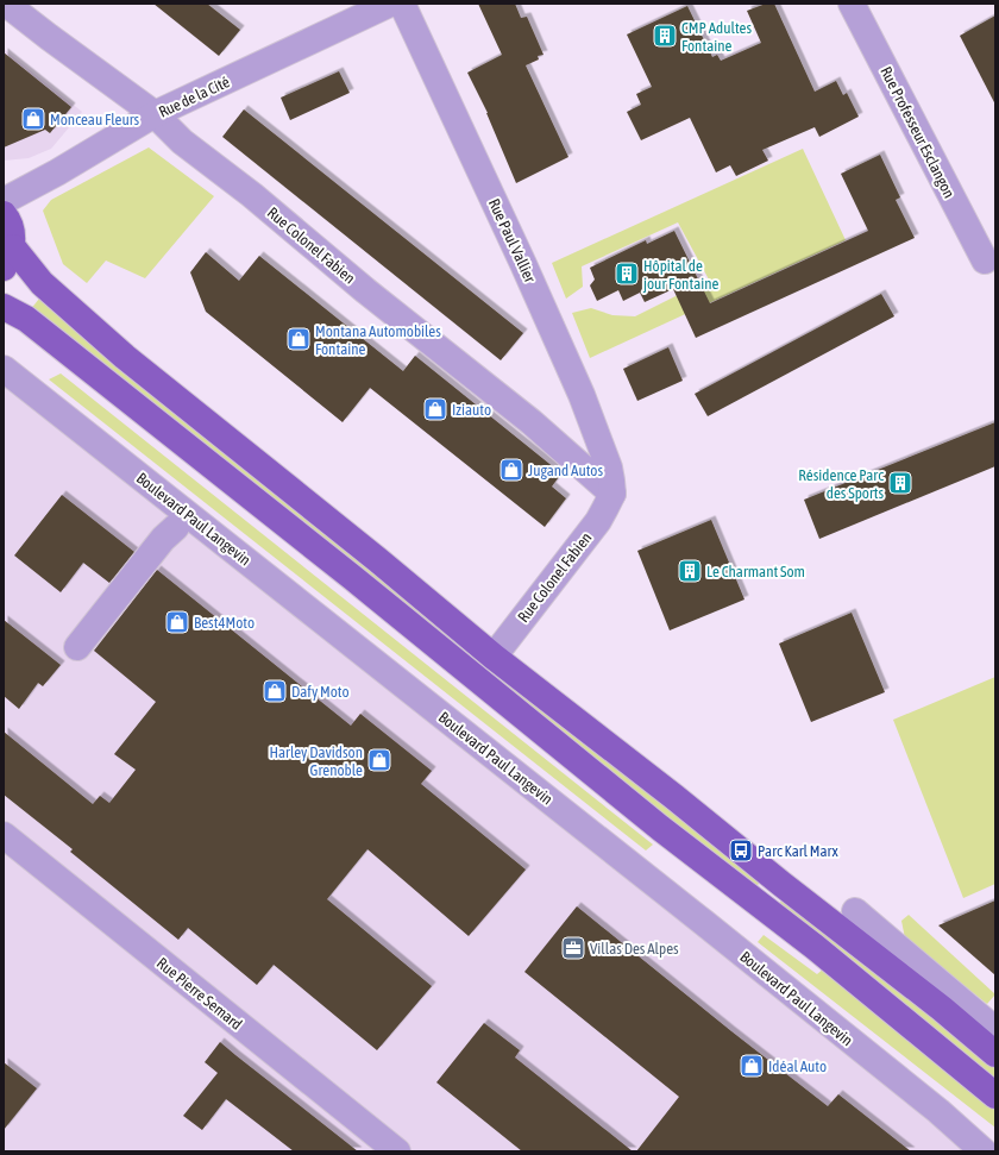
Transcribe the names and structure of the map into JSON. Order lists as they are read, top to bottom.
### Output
{
  "streets": {
    "street": [
      "Rue de la Cité",
      "Rue Professeur Esclangon",
      "Rue Paul Vallier",
      "Rue Colonel Fabien",
      "Boulevard Paul Langevin",
      "Rue Pierre Semard"
    ]
  },
  "crossings": [
    ["Rue de la Cité", "Rue Colonel Fabien"],
    ["Rue Paul Vallier", "Rue Colonel Fabien"]
  ],
  "places": {
    "building": [
      "CMP Adultes Fontaine",
      "Hôpital de jour Fontaine",
      "Résidence Parc des Sports",
      "Le Charmant Som"
    ],
    "shop": [
      "Monceau Fleurs",
      "Montana Automobiles Fontaine",
      "Iziauto",
      "Jugand Autos",
      "Best4Moto",
      "Dafy Moto",
      "Harley Davidson Grenoble",
      "Idéal Auto"
    ],
    "bus stop": ["Parc Karl Marx"],
    "office": ["Villas Des Alpes"]
  }
}
